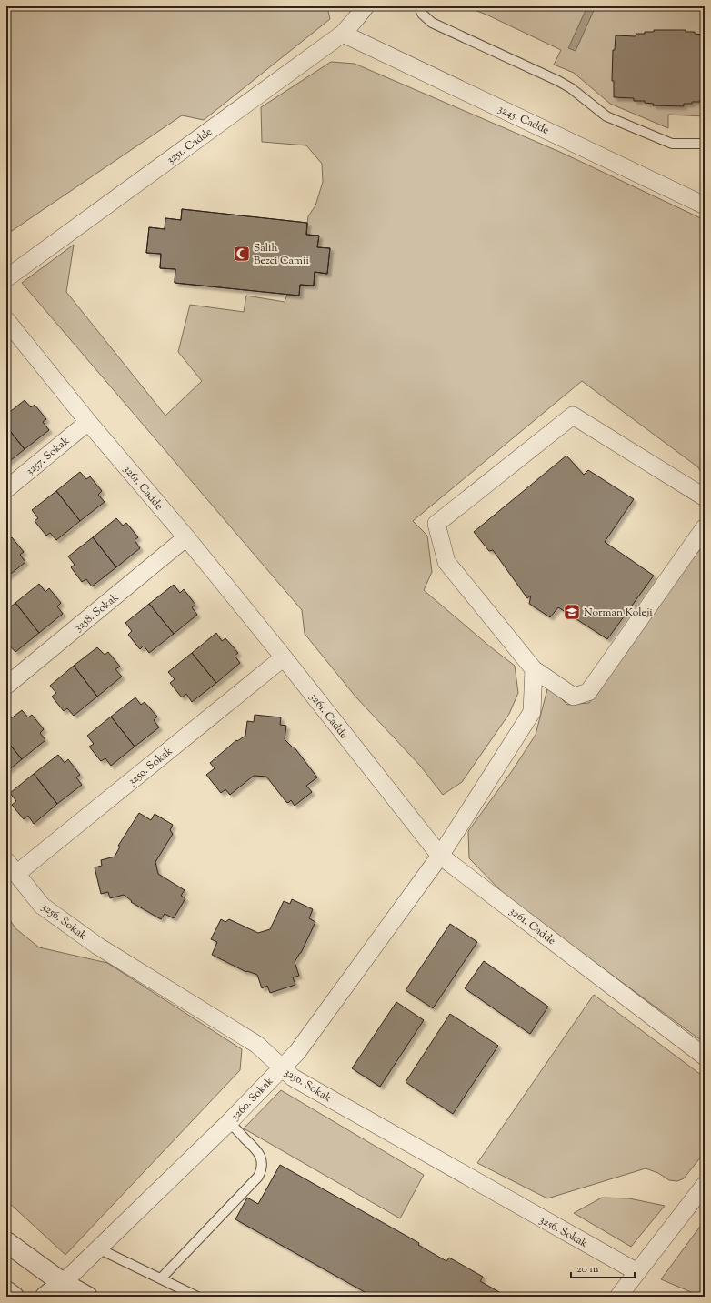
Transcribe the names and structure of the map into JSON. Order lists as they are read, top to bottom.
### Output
{
  "streets": {
    "street": [
      "3245. Cadde",
      "3251. Cadde",
      "3257. Sokak",
      "3261. Cadde",
      "3258. Sokak",
      "3259. Sokak",
      "3256. Sokak",
      "3260. Sokak"
    ]
  },
  "crossings": [
    ["3245. Cadde", "3251. Cadde"],
    ["3257. Sokak", "3261. Cadde"],
    ["3261. Cadde", "3258. Sokak"],
    ["3261. Cadde", "3259. Sokak"],
    ["3261. Cadde", "3260. Sokak"],
    ["3259. Sokak", "3256. Sokak"],
    ["3256. Sokak", "3260. Sokak"]
  ],
  "places": {
    "mosque": ["Salih Bezci Camii"],
    "school or university": ["Norman Koleji"]
  },
  "scale_bar": "20 m"
}
